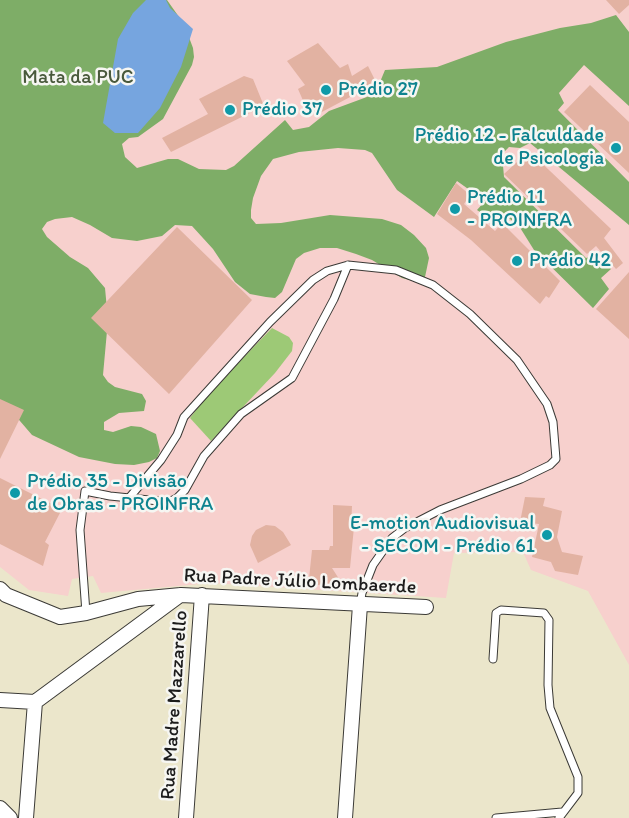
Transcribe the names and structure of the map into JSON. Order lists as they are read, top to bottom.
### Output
{
  "streets": {
    "street": ["Rua Padre Júlio Lombaerde", "Rua Madre Mazzarello"]
  },
  "crossings": [
    ["Rua Padre Júlio Lombaerde", "Rua Madre Mazzarello"]
  ],
  "parks": ["Mata da PUC"],
  "places": [
    "Prédio 27",
    "Prédio 37",
    "Prédio 12 - Falculdade de Psicologia",
    "Prédio 11 - PROINFRA",
    "Prédio 42",
    "Prédio 35 - Divisão de Obras - PROINFRA",
    "E-motion Audiovisual - SECOM - Prédio 61"
  ]
}
